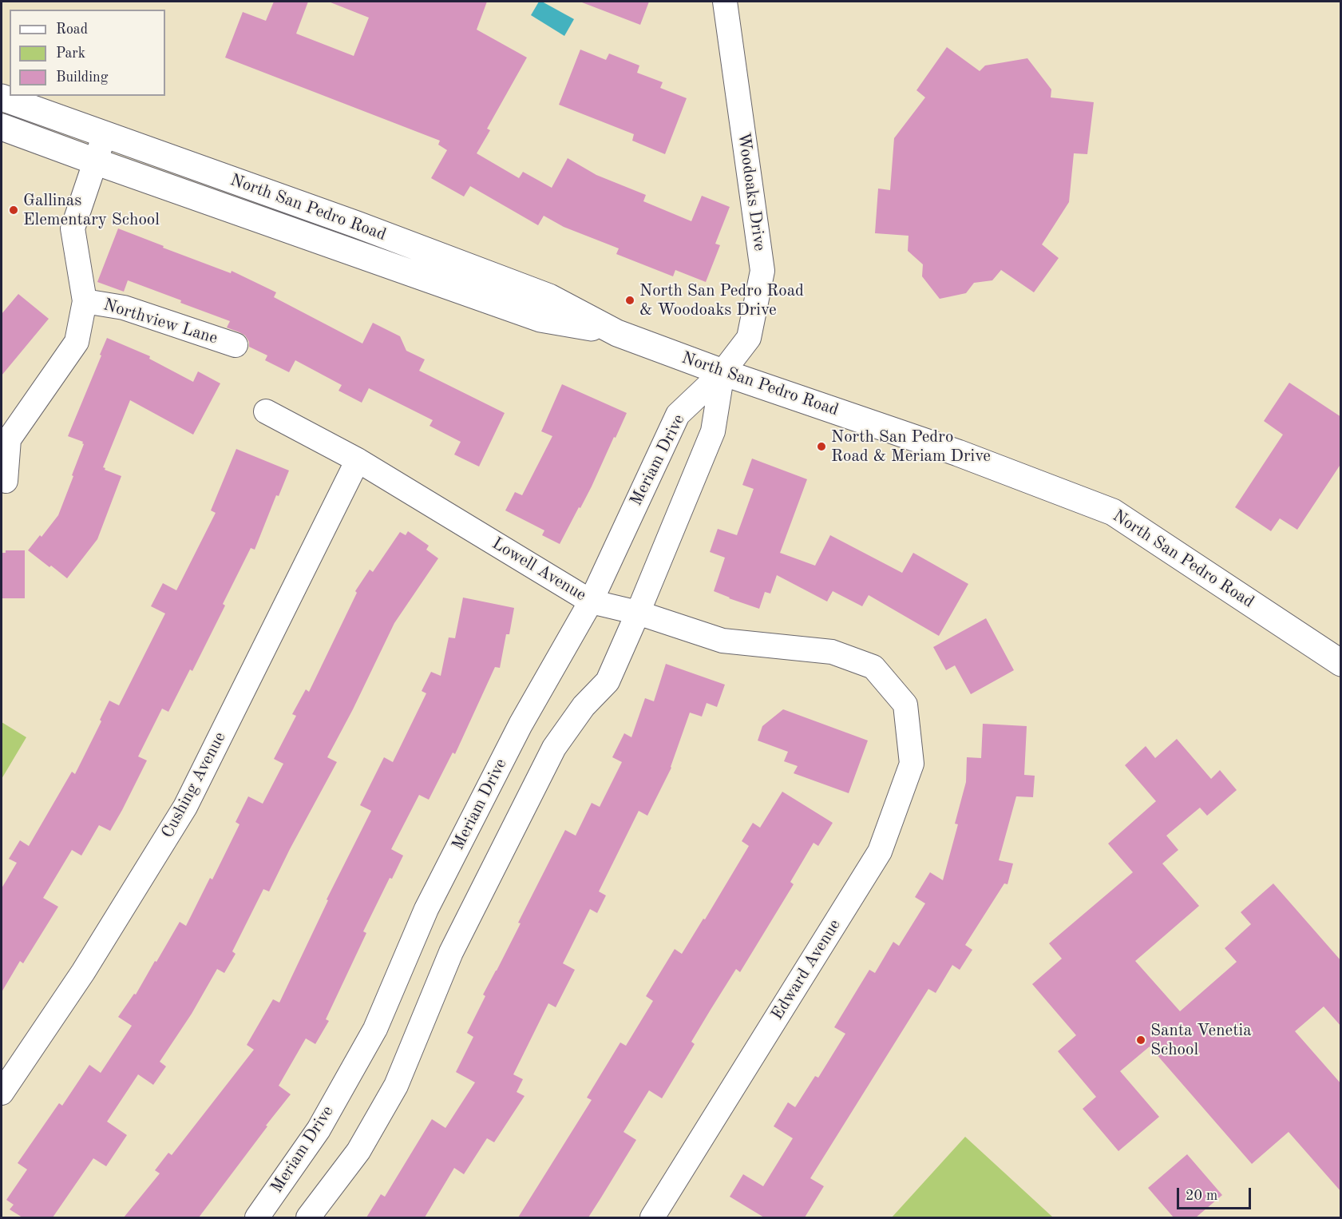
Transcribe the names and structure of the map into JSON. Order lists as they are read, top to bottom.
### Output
{
  "streets": {
    "main road": ["North San Pedro Road"],
    "street": [
      "Woodoaks Drive",
      "Northview Lane",
      "Meriam Drive",
      "Lowell Avenue",
      "Cushing Avenue",
      "Edward Avenue"
    ]
  },
  "crossings": [
    ["Woodoaks Drive", "North San Pedro Road"],
    ["Woodoaks Drive", "Meriam Drive"],
    ["North San Pedro Road", "Meriam Drive"],
    ["Meriam Drive", "Lowell Avenue"],
    ["Lowell Avenue", "Cushing Avenue"],
    ["Lowell Avenue", "Edward Avenue"]
  ],
  "places": [
    "Gallinas Elementary School",
    "North San Pedro Road & Woodoaks Drive",
    "North San Pedro Road & Meriam Drive",
    "Santa Venetia School"
  ],
  "legend": ["Road", "Park", "Building"],
  "scale_bar": "20 m"
}
